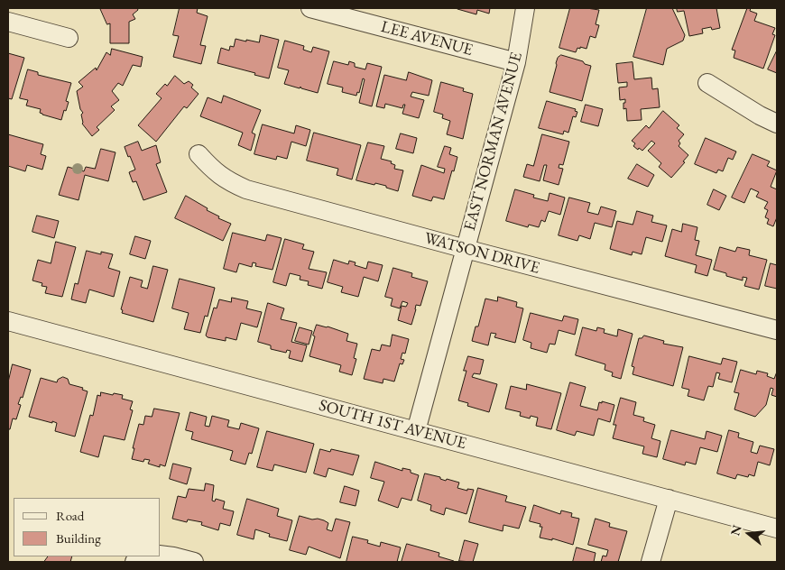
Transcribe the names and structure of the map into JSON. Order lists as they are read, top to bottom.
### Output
{
  "streets": {
    "street": [
      "LEE AVENUE",
      "EAST NORMAN AVENUE",
      "WATSON DRIVE",
      "SOUTH 1ST AVENUE"
    ]
  },
  "crossings": [
    ["LEE AVENUE", "EAST NORMAN AVENUE"],
    ["EAST NORMAN AVENUE", "WATSON DRIVE"],
    ["EAST NORMAN AVENUE", "SOUTH 1ST AVENUE"]
  ],
  "legend": ["Road", "Building"],
  "north": "left"
}
